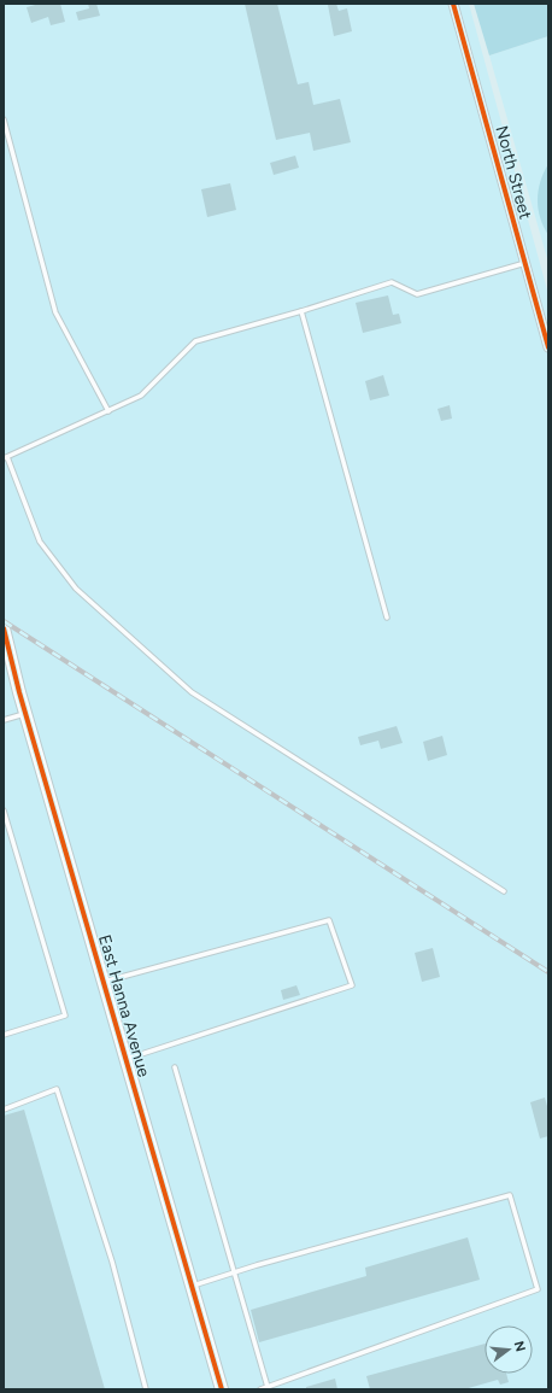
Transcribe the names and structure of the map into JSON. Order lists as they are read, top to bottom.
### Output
{
  "streets": {
    "street": ["North Street", "East Hanna Avenue"]
  },
  "north": "right"
}
